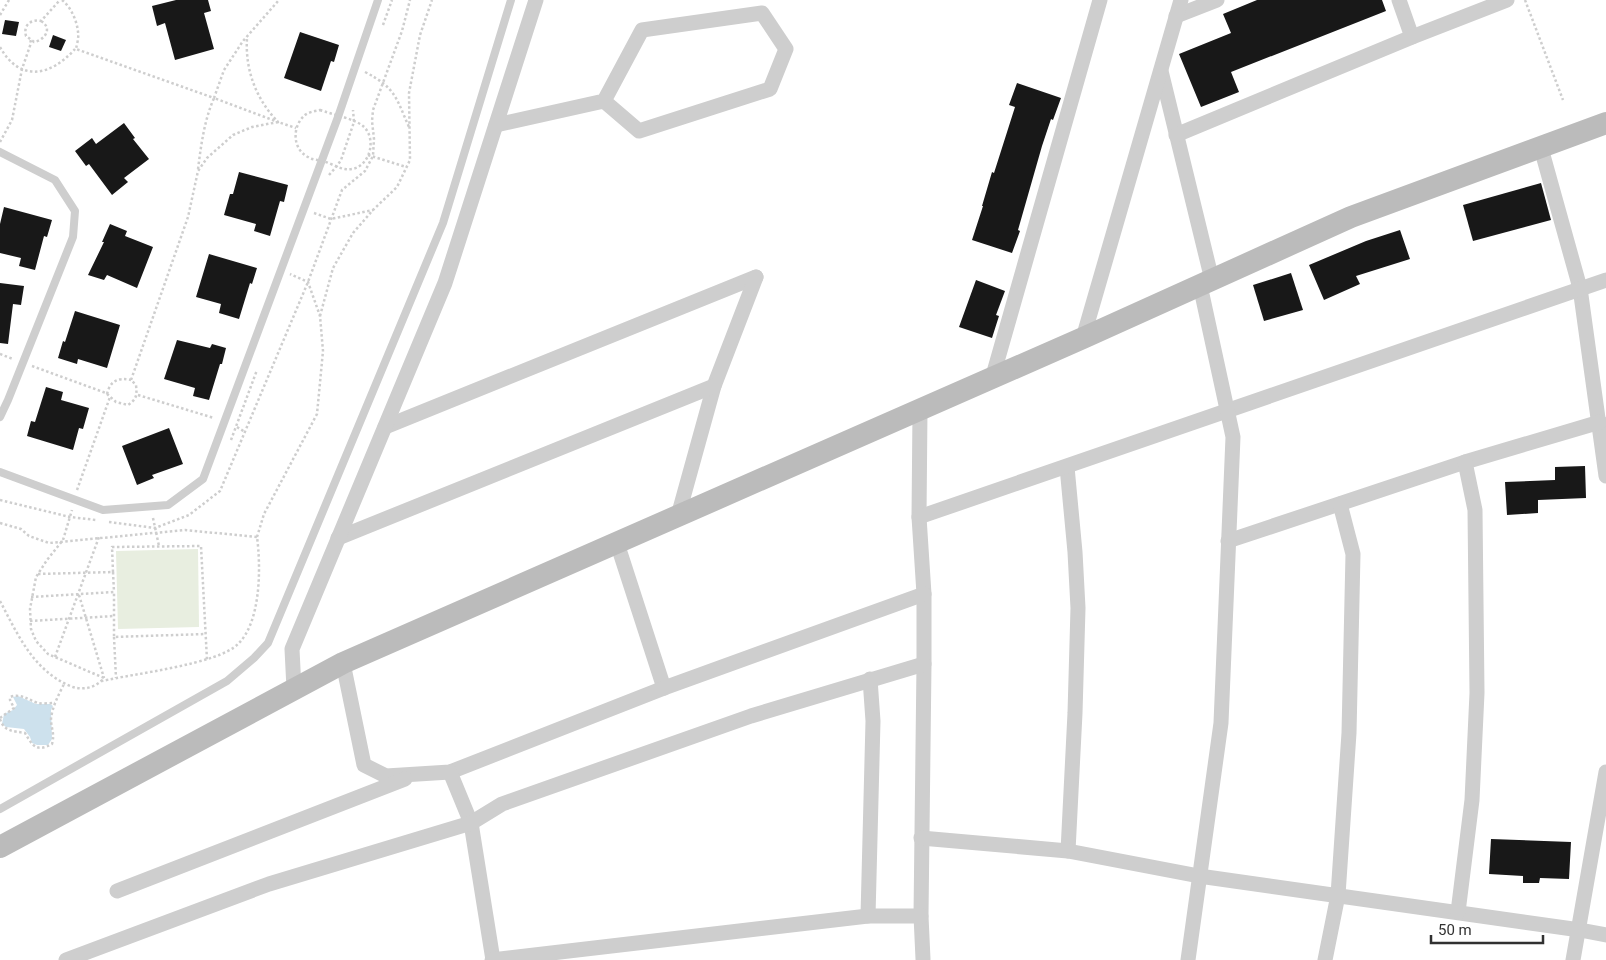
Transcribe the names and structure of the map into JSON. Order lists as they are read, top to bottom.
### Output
{
  "scale_bar": "50 m"
}
